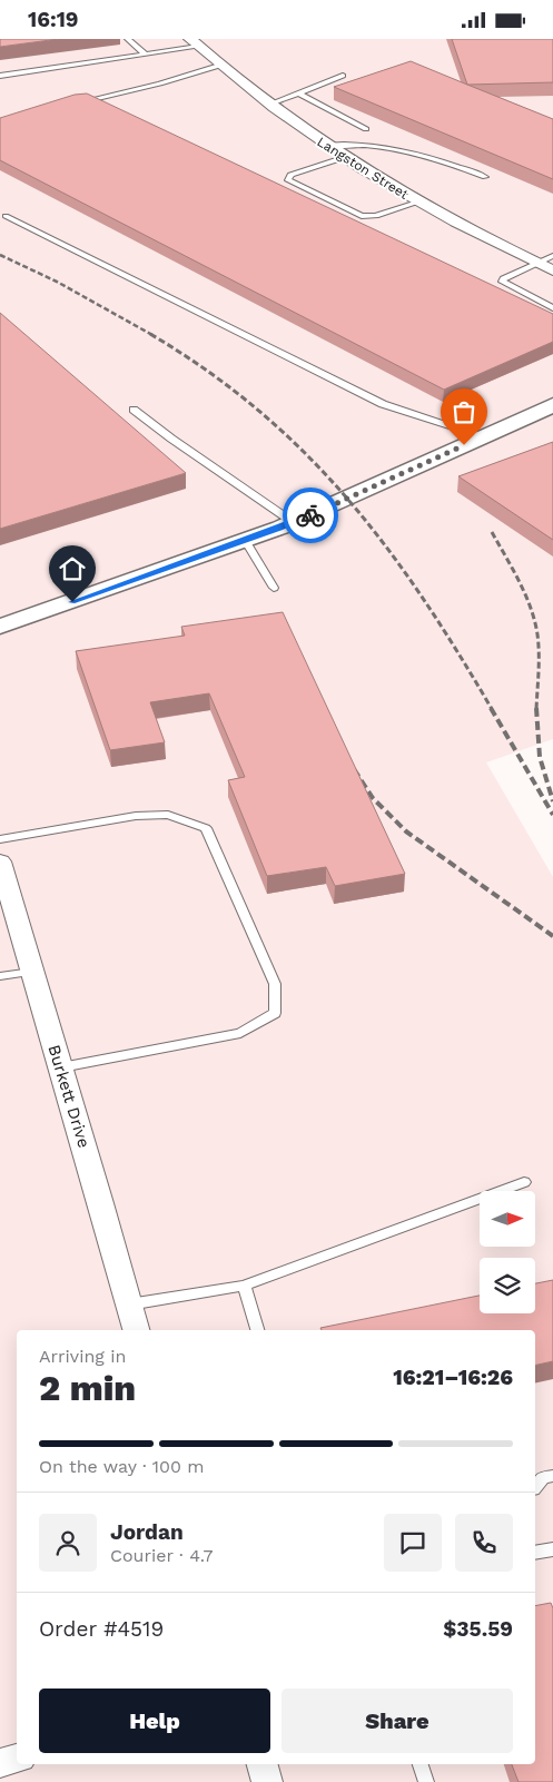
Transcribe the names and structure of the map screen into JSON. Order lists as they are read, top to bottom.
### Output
{
  "streets": {
    "street": ["Langston Street", "Burkett Drive"]
  },
  "north": "right",
  "page": {
    "status": "16:19",
    "heading": ["2 min", "Arriving in", "16:21–16:26"],
    "panel": [
      "Jordan",
      "Courier · 4.7",
      "Order #4519",
      "$35.59"
    ],
    "bar": "On the way · 100 m",
    "buttons": ["Help", "Share"]
  }
}
